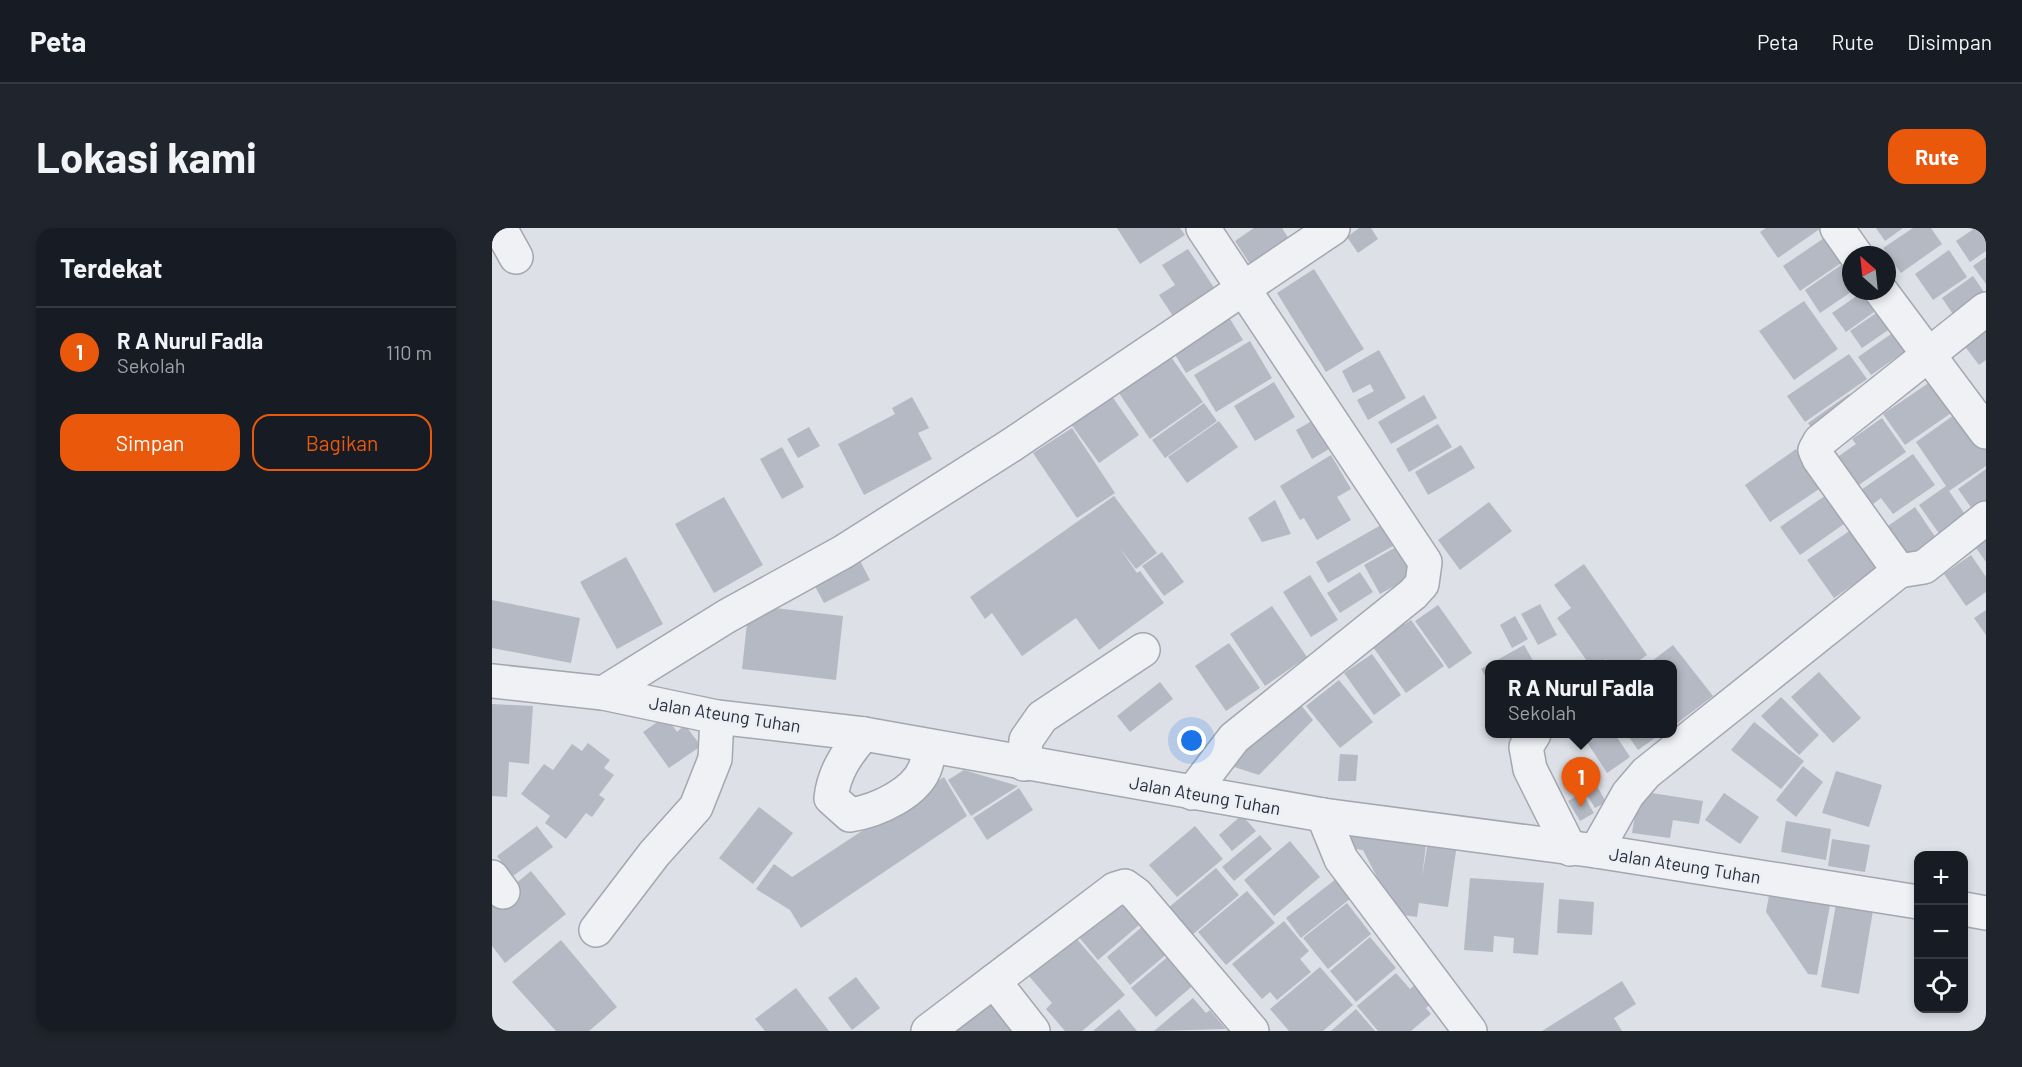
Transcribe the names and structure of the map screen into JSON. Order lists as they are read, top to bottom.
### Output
{
  "streets": {
    "street": ["Jalan Ateung Tuhan"]
  },
  "north": "top left",
  "page": {
    "header": "Peta",
    "nav": ["Peta", "Rute", "Disimpan"],
    "buttons": [
      "Rute",
      ["Simpan", "Bagikan"]
    ],
    "title": "Lokasi kami",
    "heading": "Terdekat",
    "list": [
      {
        "mark": "1",
        "name": "R A Nurul Fadla",
        "note": "Sekolah",
        "value": "110 m"
      }
    ],
    "popup": ["R A Nurul Fadla", "Sekolah"],
    "pins": "1",
    "map_buttons": ["+", "−"]
  }
}
